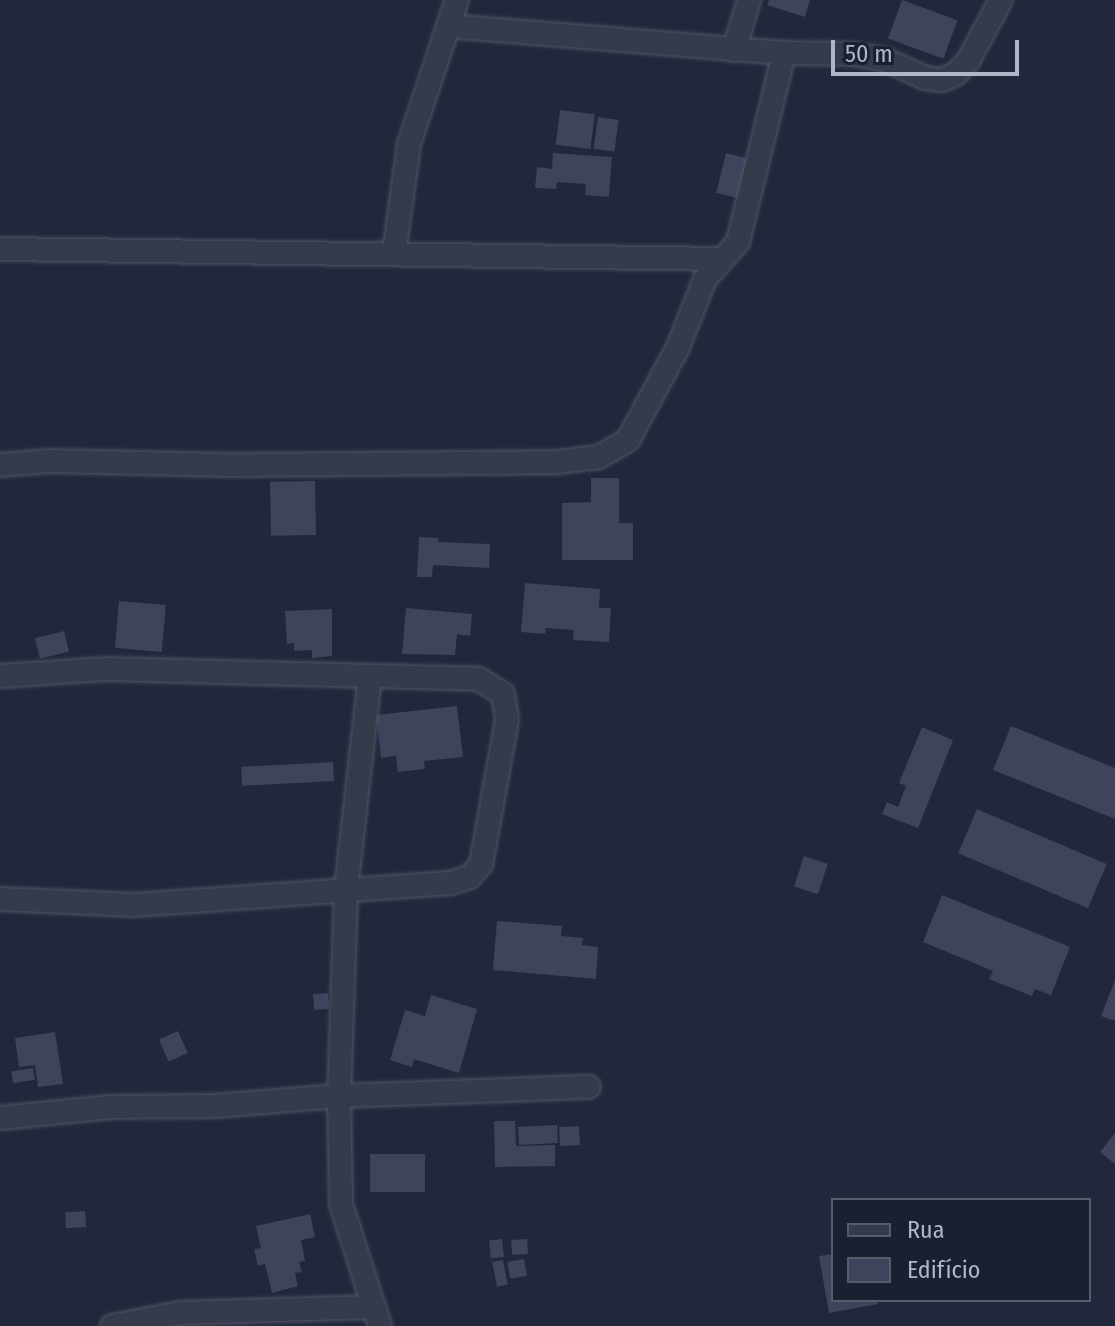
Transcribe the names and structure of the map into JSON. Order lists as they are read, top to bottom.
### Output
{
  "legend": ["Rua", "Edifício"],
  "scale_bar": "50 m"
}
